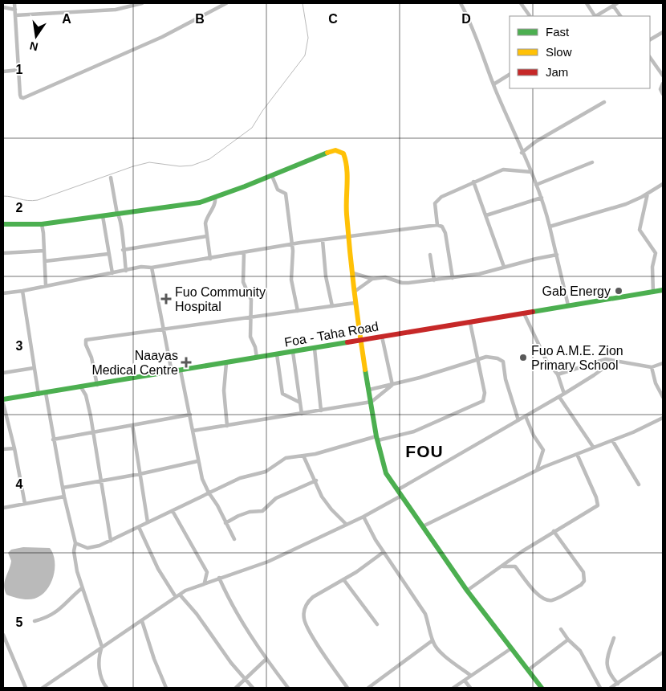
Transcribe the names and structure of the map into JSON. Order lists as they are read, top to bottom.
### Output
{
  "streets": {
    "street": ["Foa - Taha Road"]
  },
  "districts": ["FOU"],
  "places": {
    "other": ["Gab Energy", "Fuo A.M.E. Zion Primary School"],
    "health": ["Fuo Community Hospital", "Naayas Medical Centre"]
  },
  "legend": ["Fast", "Slow", "Jam"],
  "north": "bottom",
  "grid": {
    "columns": [
      "A",
      "B",
      "C",
      "D"
    ],
    "rows": [
      "1",
      "2",
      "3",
      "4",
      "5"
    ]
  }
}
